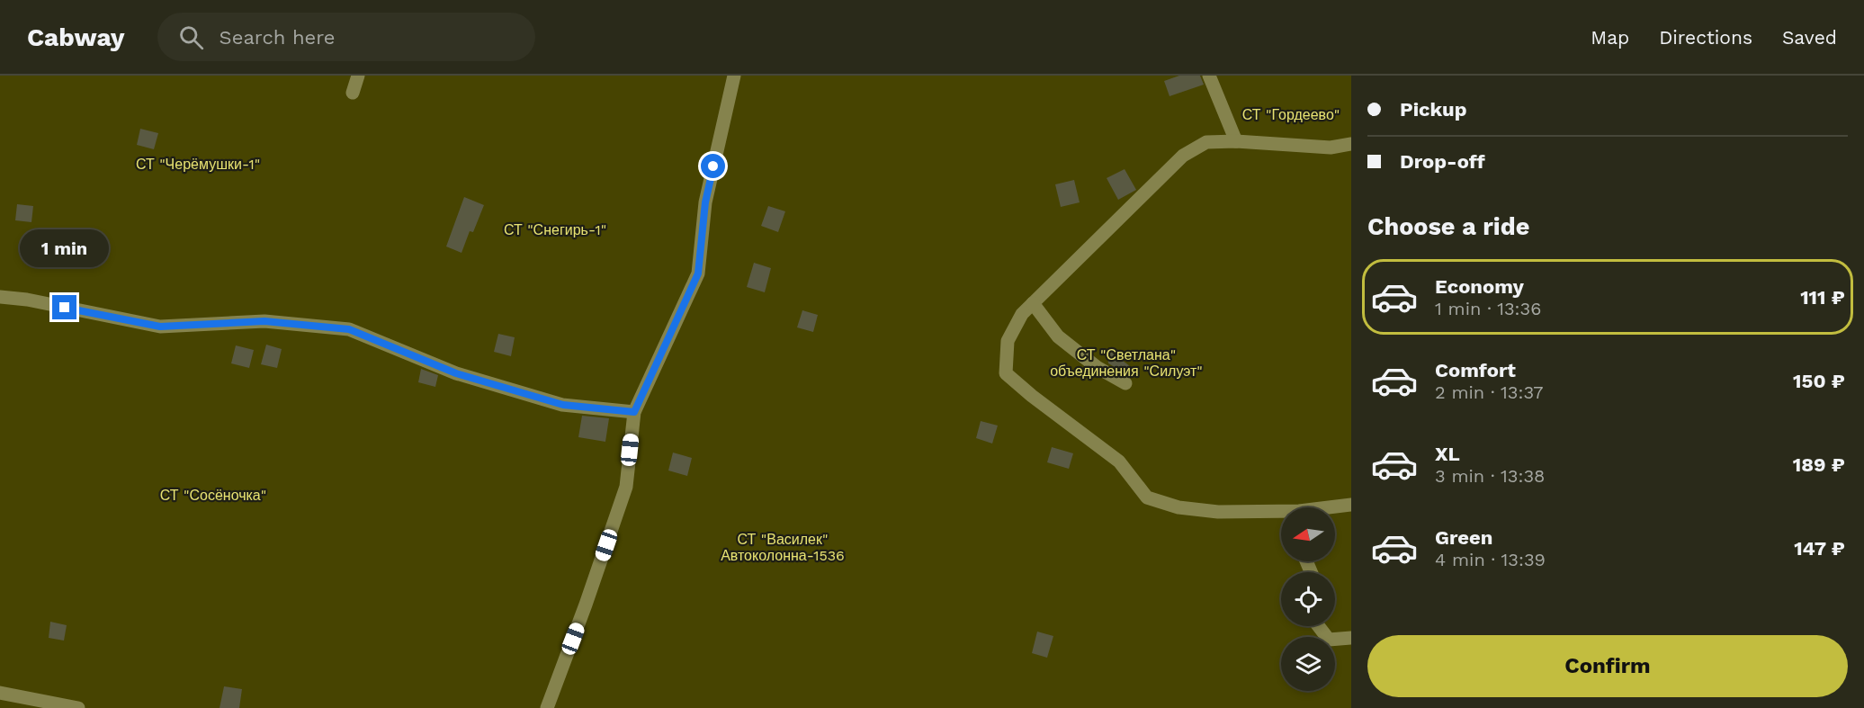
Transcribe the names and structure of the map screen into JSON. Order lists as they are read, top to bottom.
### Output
{
  "parks": [
    "СТ \"Гордеево\"",
    "СТ \"Черёмушки-1\"",
    "СТ \"Снегирь-1\"",
    "СТ \"Светлана\" объединения \"Силуэт\"",
    "СТ \"Сосёночка\"",
    "СТ \"Василек\" Автоколонна-1536"
  ],
  "north": "left",
  "page": {
    "header": "Cabway",
    "search": "Search here",
    "nav": ["Map", "Directions", "Saved"],
    "banner": ["Pickup", "Drop-off"],
    "heading": "Choose a ride",
    "bubble": "1 min",
    "list": [
      {
        "name": "Economy",
        "note": "1 min · 13:36",
        "value": "111 ₽"
      },
      {
        "name": "Comfort",
        "note": "2 min · 13:37",
        "value": "150 ₽"
      },
      {
        "name": "XL",
        "note": "3 min · 13:38",
        "value": "189 ₽"
      },
      {
        "name": "Green",
        "note": "4 min · 13:39",
        "value": "147 ₽"
      }
    ],
    "buttons": "Confirm"
  }
}
